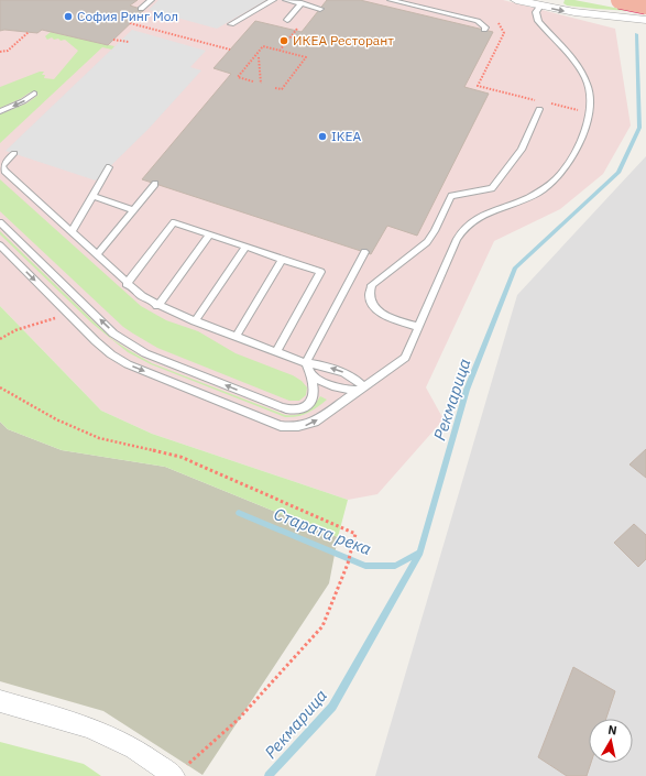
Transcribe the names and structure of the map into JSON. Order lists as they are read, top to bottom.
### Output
{
  "water": ["Рекмарица", "Старата река"],
  "places": ["София Ринг Мол", "ИКЕА Ресторант", "IKEA"],
  "north": "top"
}
